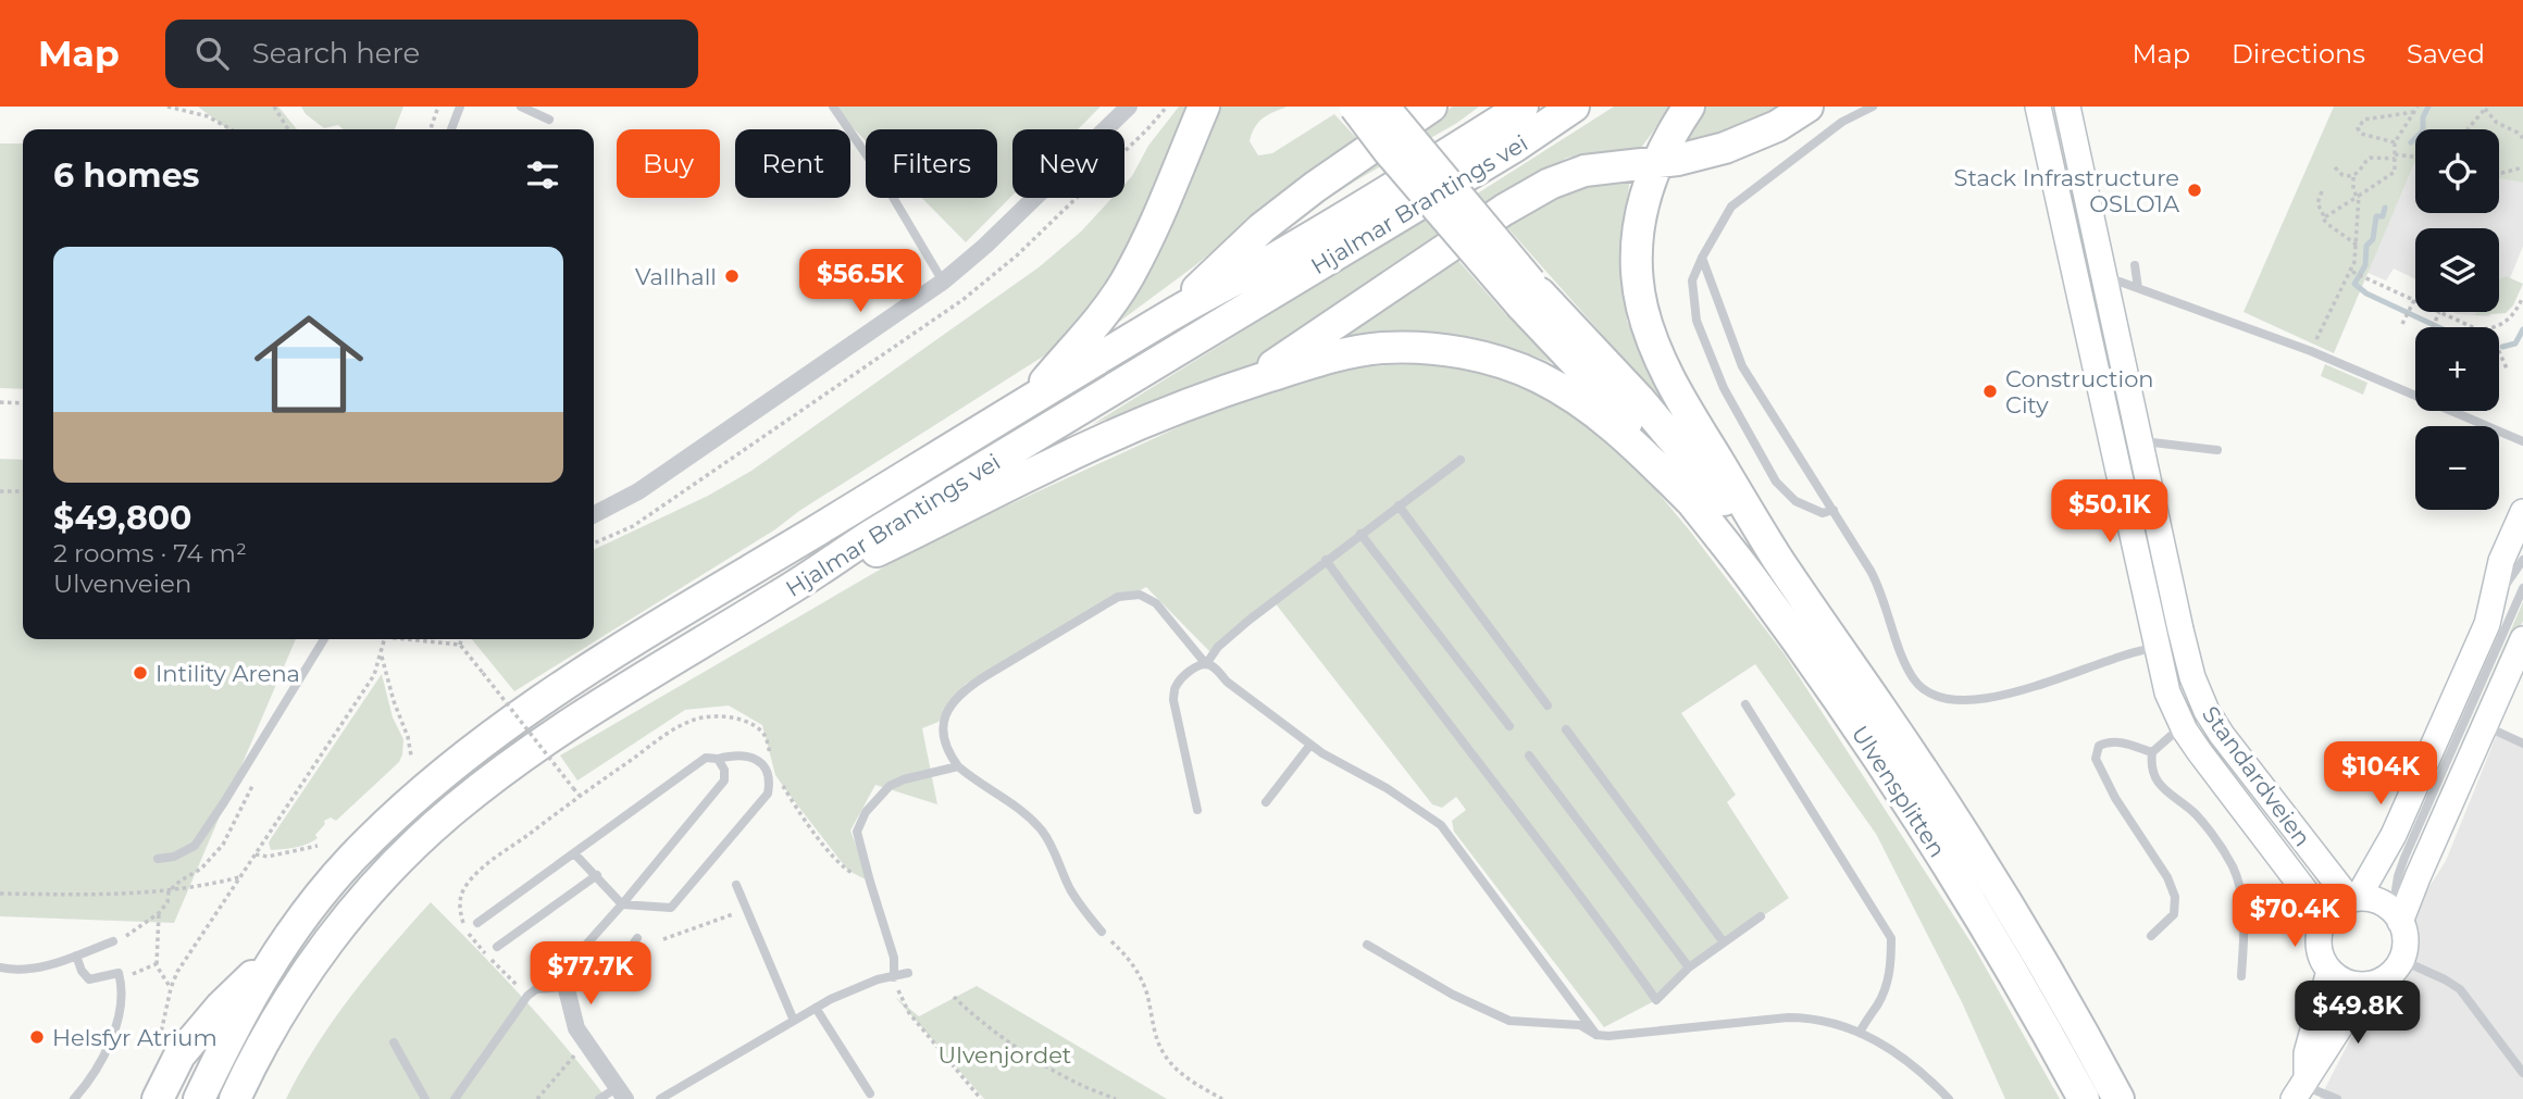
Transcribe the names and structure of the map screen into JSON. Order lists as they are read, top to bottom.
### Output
{
  "streets": {
    "highway": ["Hjalmar Brantings vei", "Ulvensplitten"],
    "street": ["Standardveien"]
  },
  "parks": ["Ulvenjordet"],
  "places": [
    "Stack Infrastructure OSLO1A",
    "Vallhall",
    "Construction City",
    "Intility Arena",
    "Helsfyr Atrium"
  ],
  "page": {
    "header": "Map",
    "search": "Search here",
    "nav": ["Map", "Directions", "Saved"],
    "map_buttons": ["+", "−"],
    "chip": [
      "Buy",
      "Rent",
      "Filters",
      "New"
    ],
    "heading": "6 homes",
    "list": [
      {
        "name": "$49,800",
        "note": "2 rooms · 74 m² · Ulvenveien"
      }
    ],
    "price": [
      "$56.5K",
      "$50.1K",
      "$104K",
      "$70.4K",
      "$77.7K",
      "$49.8K"
    ]
  }
}
